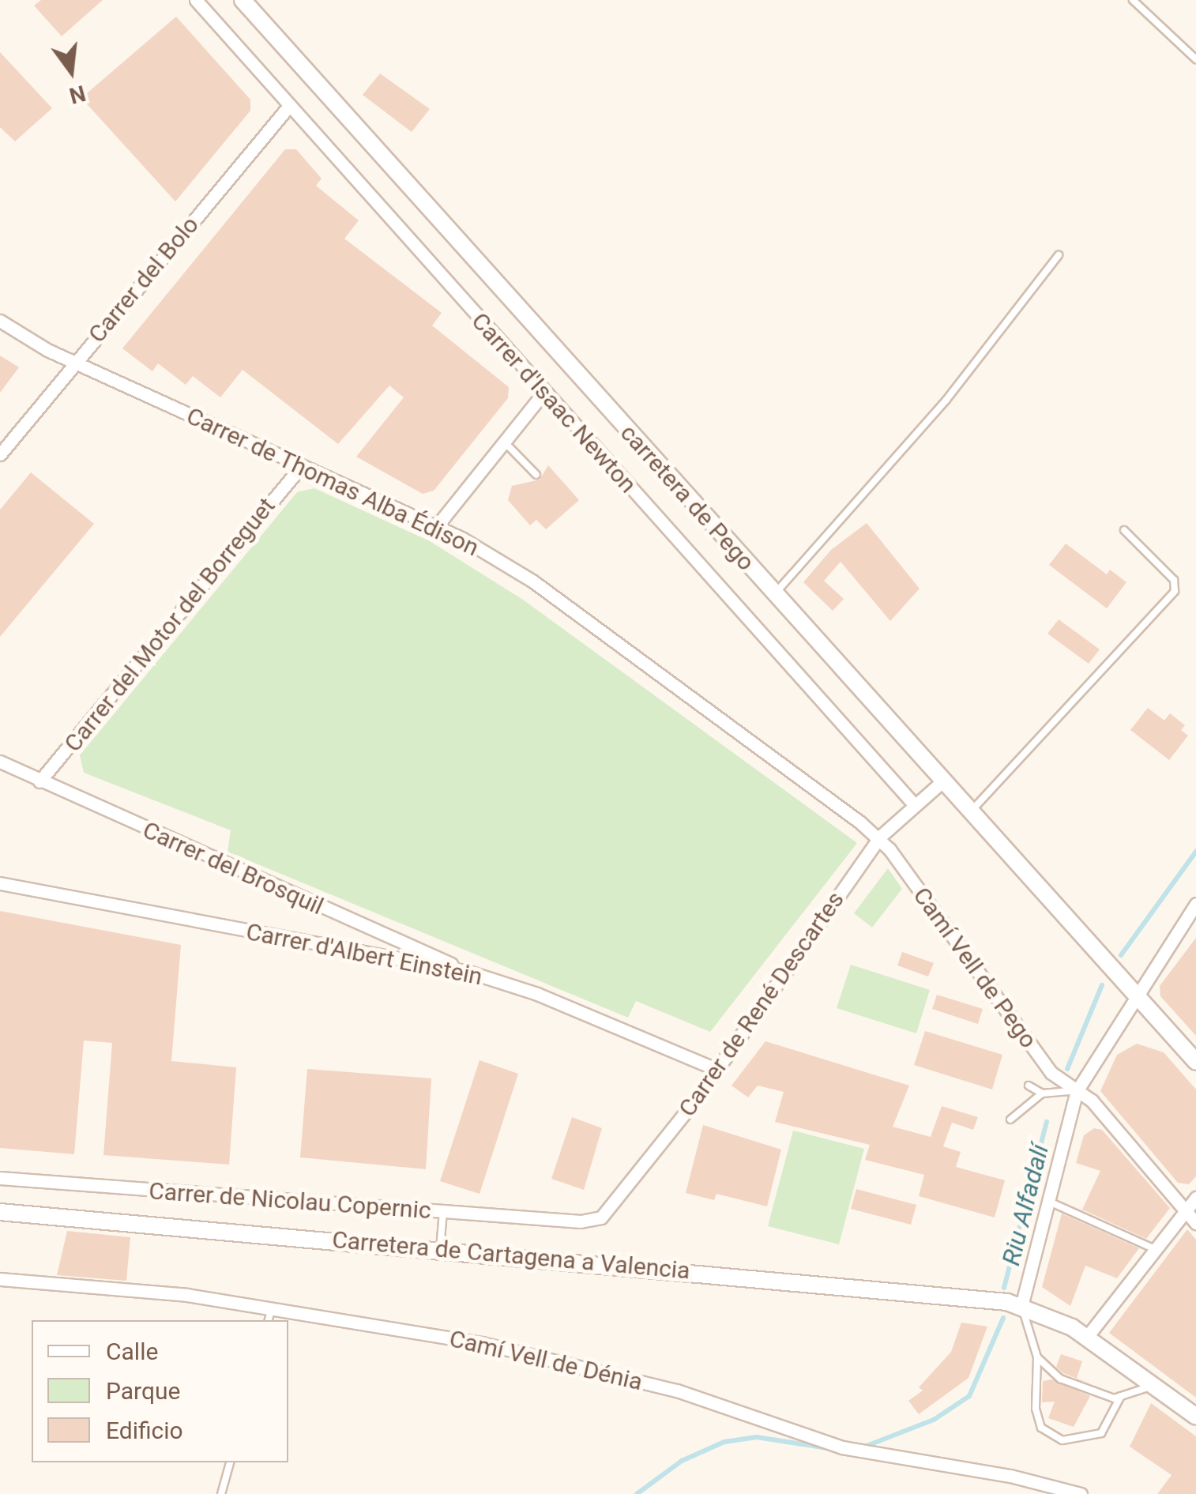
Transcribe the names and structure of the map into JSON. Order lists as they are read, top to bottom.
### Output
{
  "streets": {
    "main road": ["carretera de Pego", "Carretera de Cartagena a Valencia"],
    "street": [
      "Carrer del Bolo",
      "Carrer d'Isaac Newton",
      "Carrer de Thomas Alba Édison",
      "Carrer del Motor del Borreguet",
      "Carrer del Brosquil",
      "Carrer d'Albert Einstein",
      "Camí Vell de Pego",
      "Carrer de René Descartes",
      "Carrer de Nicolau Copernic",
      "Camí Vell de Dénia"
    ]
  },
  "crossings": [
    ["Carrer del Bolo", "Carrer d'Isaac Newton"],
    ["Carrer del Bolo", "Carrer de Thomas Alba Édison"],
    ["Carrer d'Isaac Newton", "Carrer de René Descartes"],
    ["Carrer de Thomas Alba Édison", "Carrer del Motor del Borreguet"],
    ["Carrer de Thomas Alba Édison", "Camí Vell de Pego"],
    ["Carrer de Thomas Alba Édison", "Carrer de René Descartes"],
    ["carretera de Pego", "Carrer de René Descartes"],
    ["Carrer del Motor del Borreguet", "Carrer del Brosquil"],
    ["Carrer del Brosquil", "Carrer d'Albert Einstein"],
    ["Carrer d'Albert Einstein", "Carrer de René Descartes"],
    ["Camí Vell de Pego", "Carrer de René Descartes"],
    ["Carrer de René Descartes", "Carrer de Nicolau Copernic"]
  ],
  "water": ["Riu Alfadalí"],
  "legend": ["Calle", "Parque", "Edificio"],
  "north": "bottom"
}
